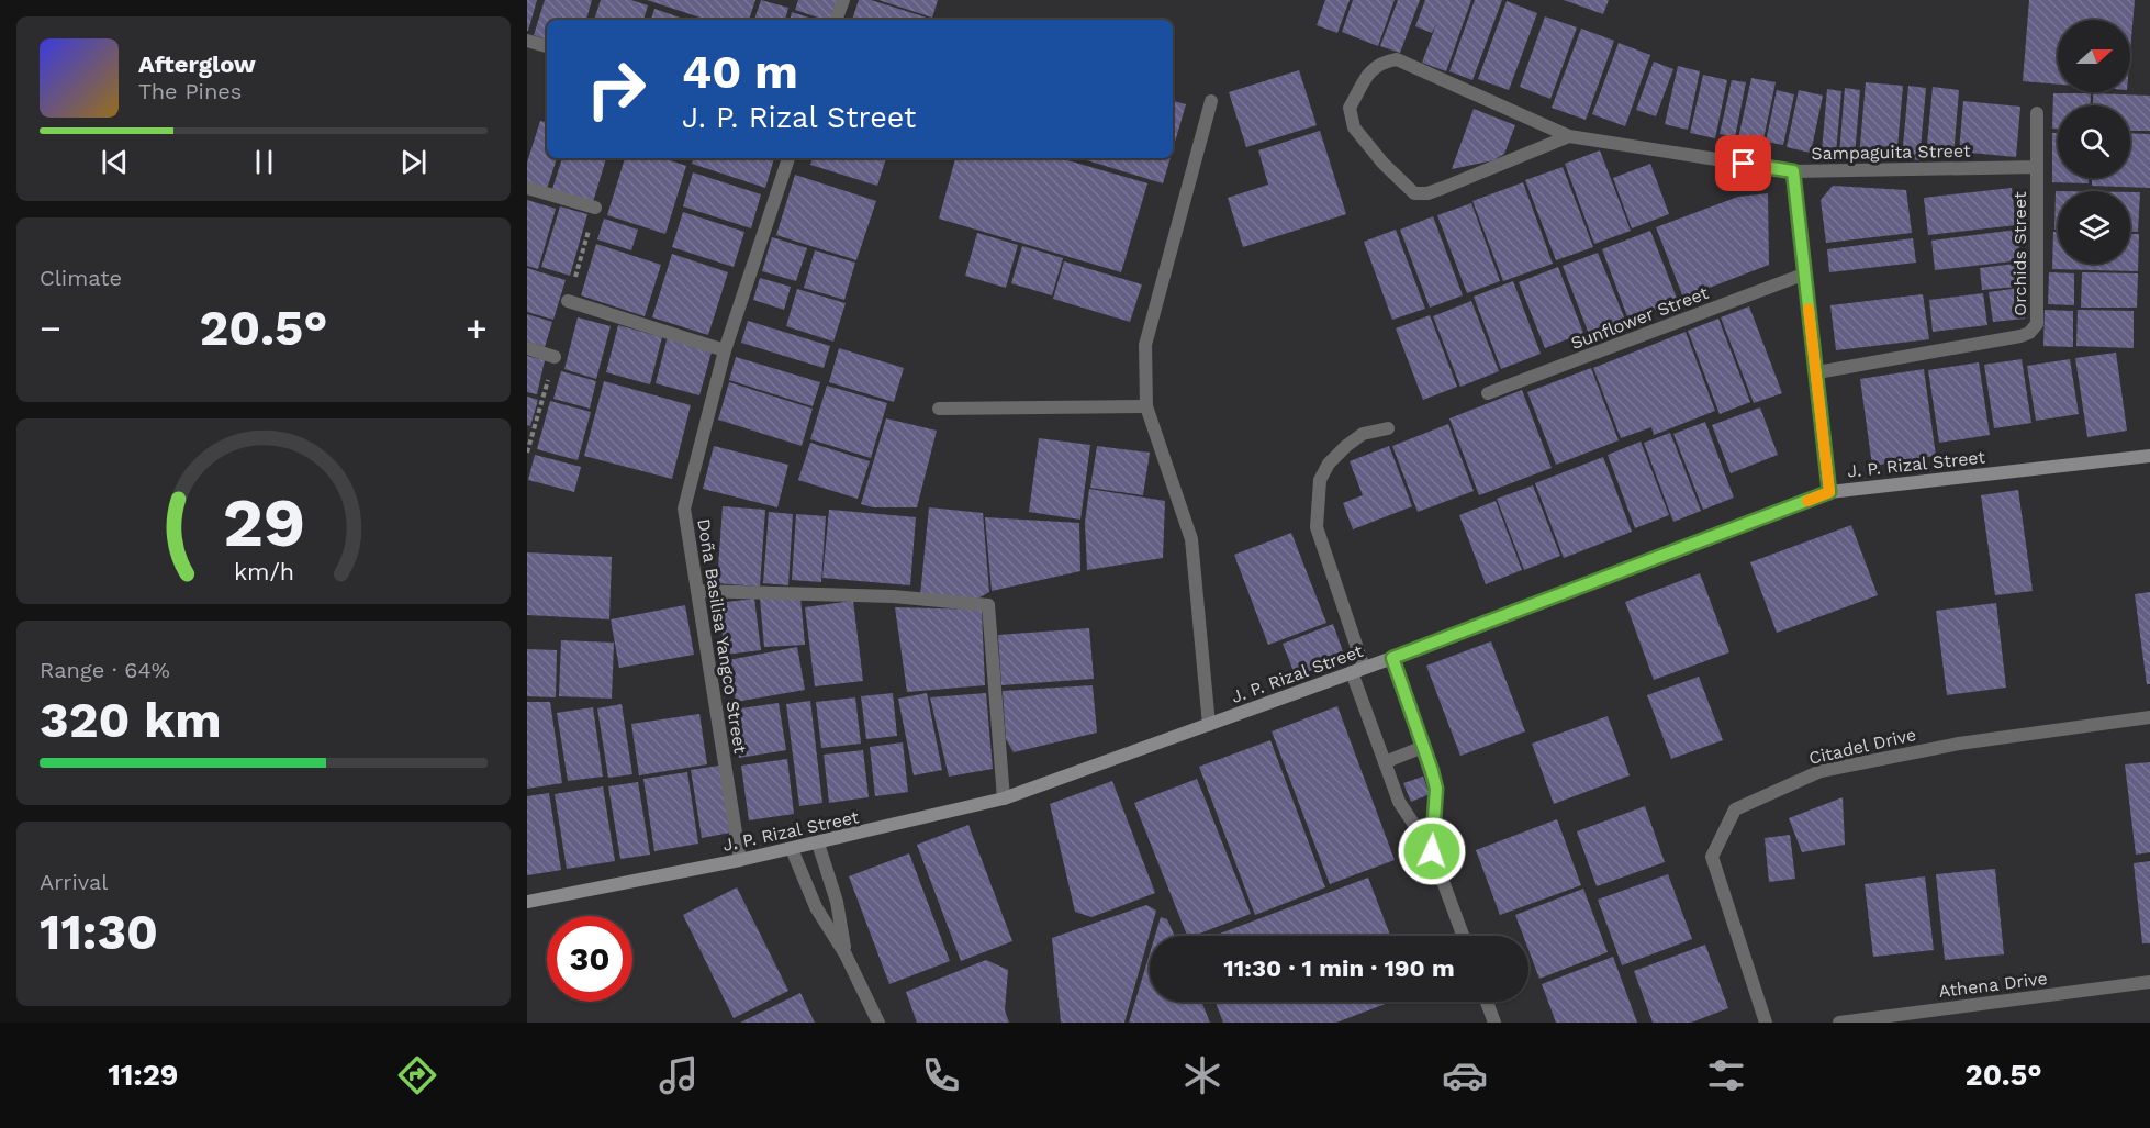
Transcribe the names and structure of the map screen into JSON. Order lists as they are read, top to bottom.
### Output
{
  "streets": {
    "street": [
      "Sampaguita Street",
      "Orchids Street",
      "Sunflower Street",
      "J. P. Rizal Street",
      "Doña Basilisa Yangco Street",
      "Citadel Drive",
      "Athena Drive"
    ]
  },
  "crossings": [
    ["Sampaguita Street", "Orchids Street"],
    ["J. P. Rizal Street", "Doña Basilisa Yangco Street"]
  ],
  "north": "right",
  "page": {
    "turn": ["40 m", "J. P. Rizal Street"],
    "song": ["Afterglow", "The Pines"],
    "tile": [
      "Climate",
      ["Range · 64%", "320 km"],
      ["Arrival", "11:30"]
    ],
    "heat": ["−", "20.5°", "+"],
    "limit": "30",
    "trip": "11:30 · 1 min · 190 m",
    "tabs": ["11:29", "20.5°"],
    "gauge": ["29", "km/h"]
  }
}
